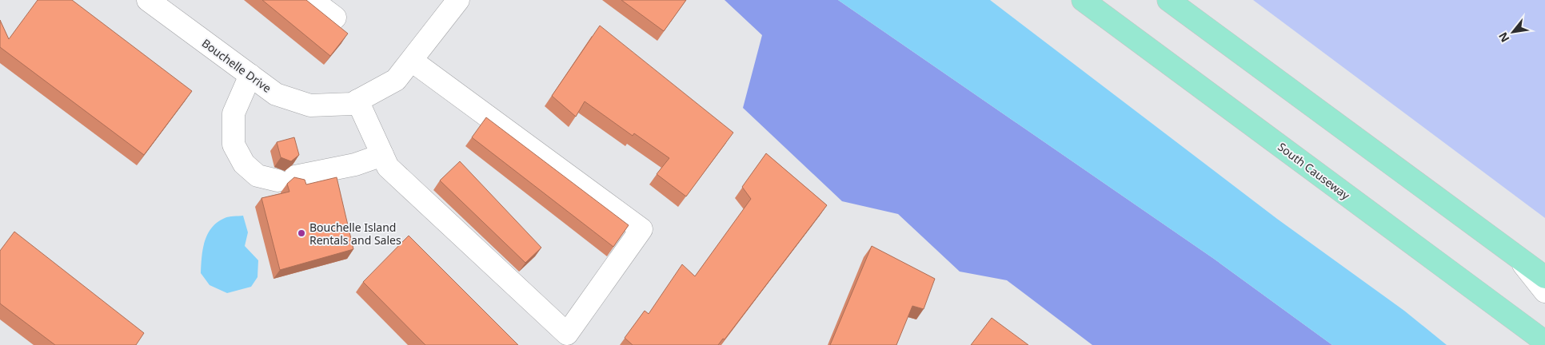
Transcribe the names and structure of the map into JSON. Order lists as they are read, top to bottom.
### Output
{
  "streets": {
    "main road": ["South Causeway"],
    "street": ["Bouchelle Drive"]
  },
  "places": ["Bouchelle Island Rentals and Sales"],
  "north": "bottom left"
}
